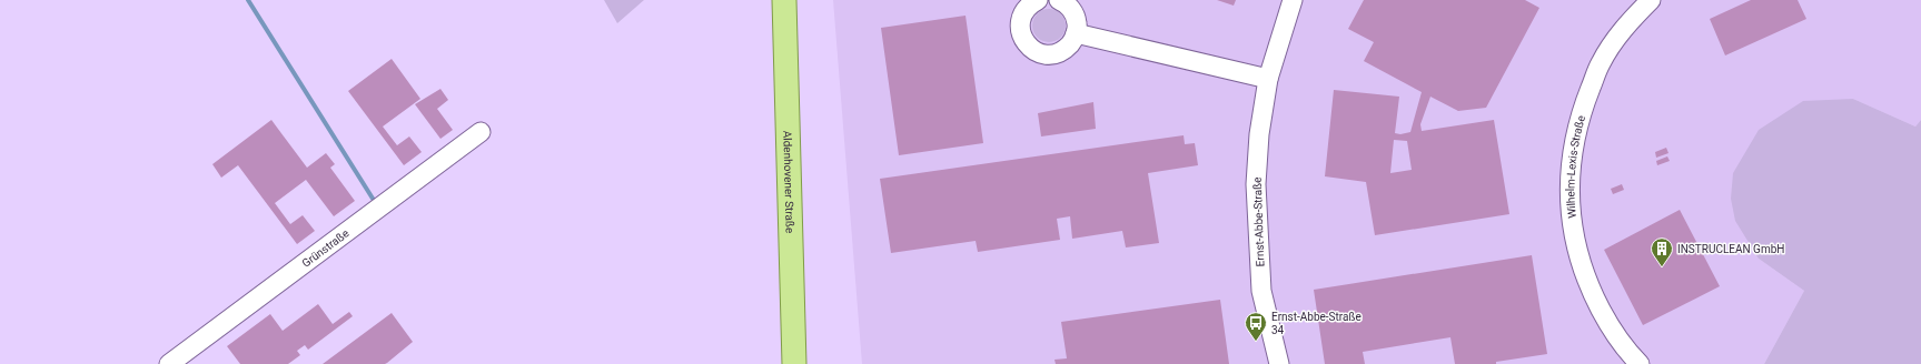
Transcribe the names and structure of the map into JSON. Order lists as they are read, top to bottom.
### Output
{
  "streets": {
    "main road": ["Aldenhovener Straße"],
    "street": ["Wilhelm-Lexis-Straße", "Ernst-Abbe-Straße", "Grünstraße"]
  },
  "places": {
    "building": ["INSTRUCLEAN GmbH"],
    "bus stop": ["Ernst-Abbe-Straße 34"]
  }
}
